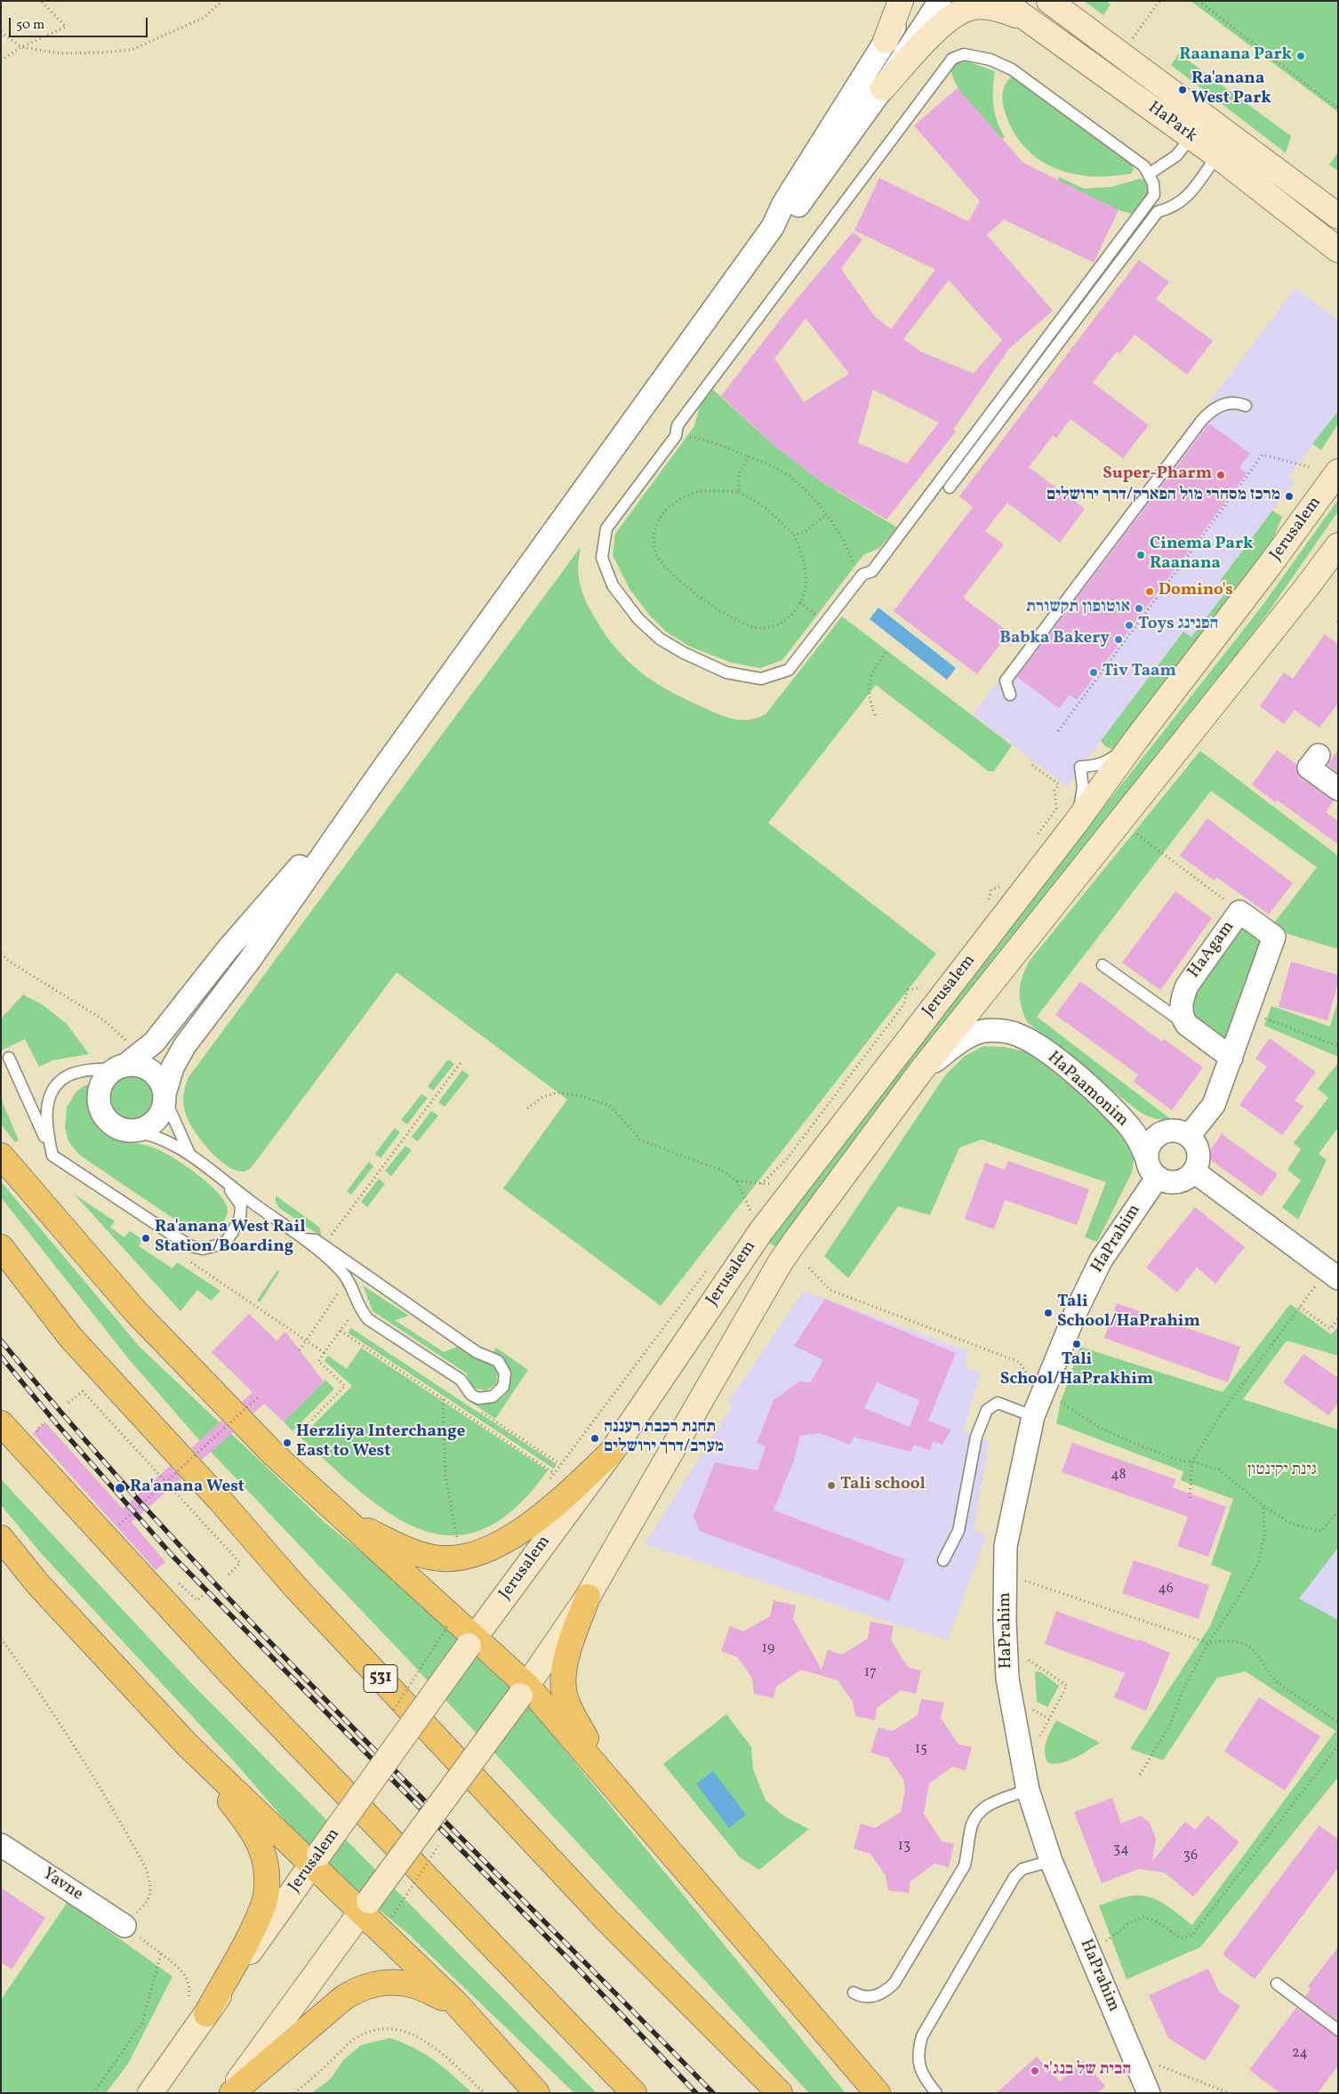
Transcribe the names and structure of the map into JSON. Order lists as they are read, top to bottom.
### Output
{
  "streets": {
    "highway": ["531"],
    "main road": ["HaPark", "Jerusalem"],
    "street": [
      "HaAgam",
      "HaPaamonim",
      "HaPrahim",
      "Yavne"
    ]
  },
  "crossings": [
    ["Jerusalem", "HaPaamonim"],
    ["HaAgam", "HaPaamonim"],
    ["HaAgam", "HaPrahim"],
    ["HaPaamonim", "HaPrahim"]
  ],
  "parks": ["גינת יקינטון"],
  "places": [
    "Raanana Park",
    "Ra'anana West Park",
    "Super-Pharm",
    "מרכז מסחרי מול הפארק/דרך ירושלים",
    "Cinema Park Raanana",
    "Domino's",
    "אוטופון תקשורת",
    "Toys הפנינג",
    "Babka Bakery",
    "Tiv Taam",
    "Ra'anana West Rail Station/Boarding",
    "Tali School/HaPrahim",
    "Tali School/HaPrakhim",
    "תחנת רכבת רעננה מערב/דרך ירושלים",
    "Herzliya Interchange East to West",
    "Tali school",
    "Ra'anana West",
    "הבית של בנג'י"
  ],
  "house_numbers": [
    "48",
    "46",
    "19",
    "17",
    "15",
    "13",
    "34",
    "36",
    "24"
  ],
  "scale_bar": "50 m"
}
